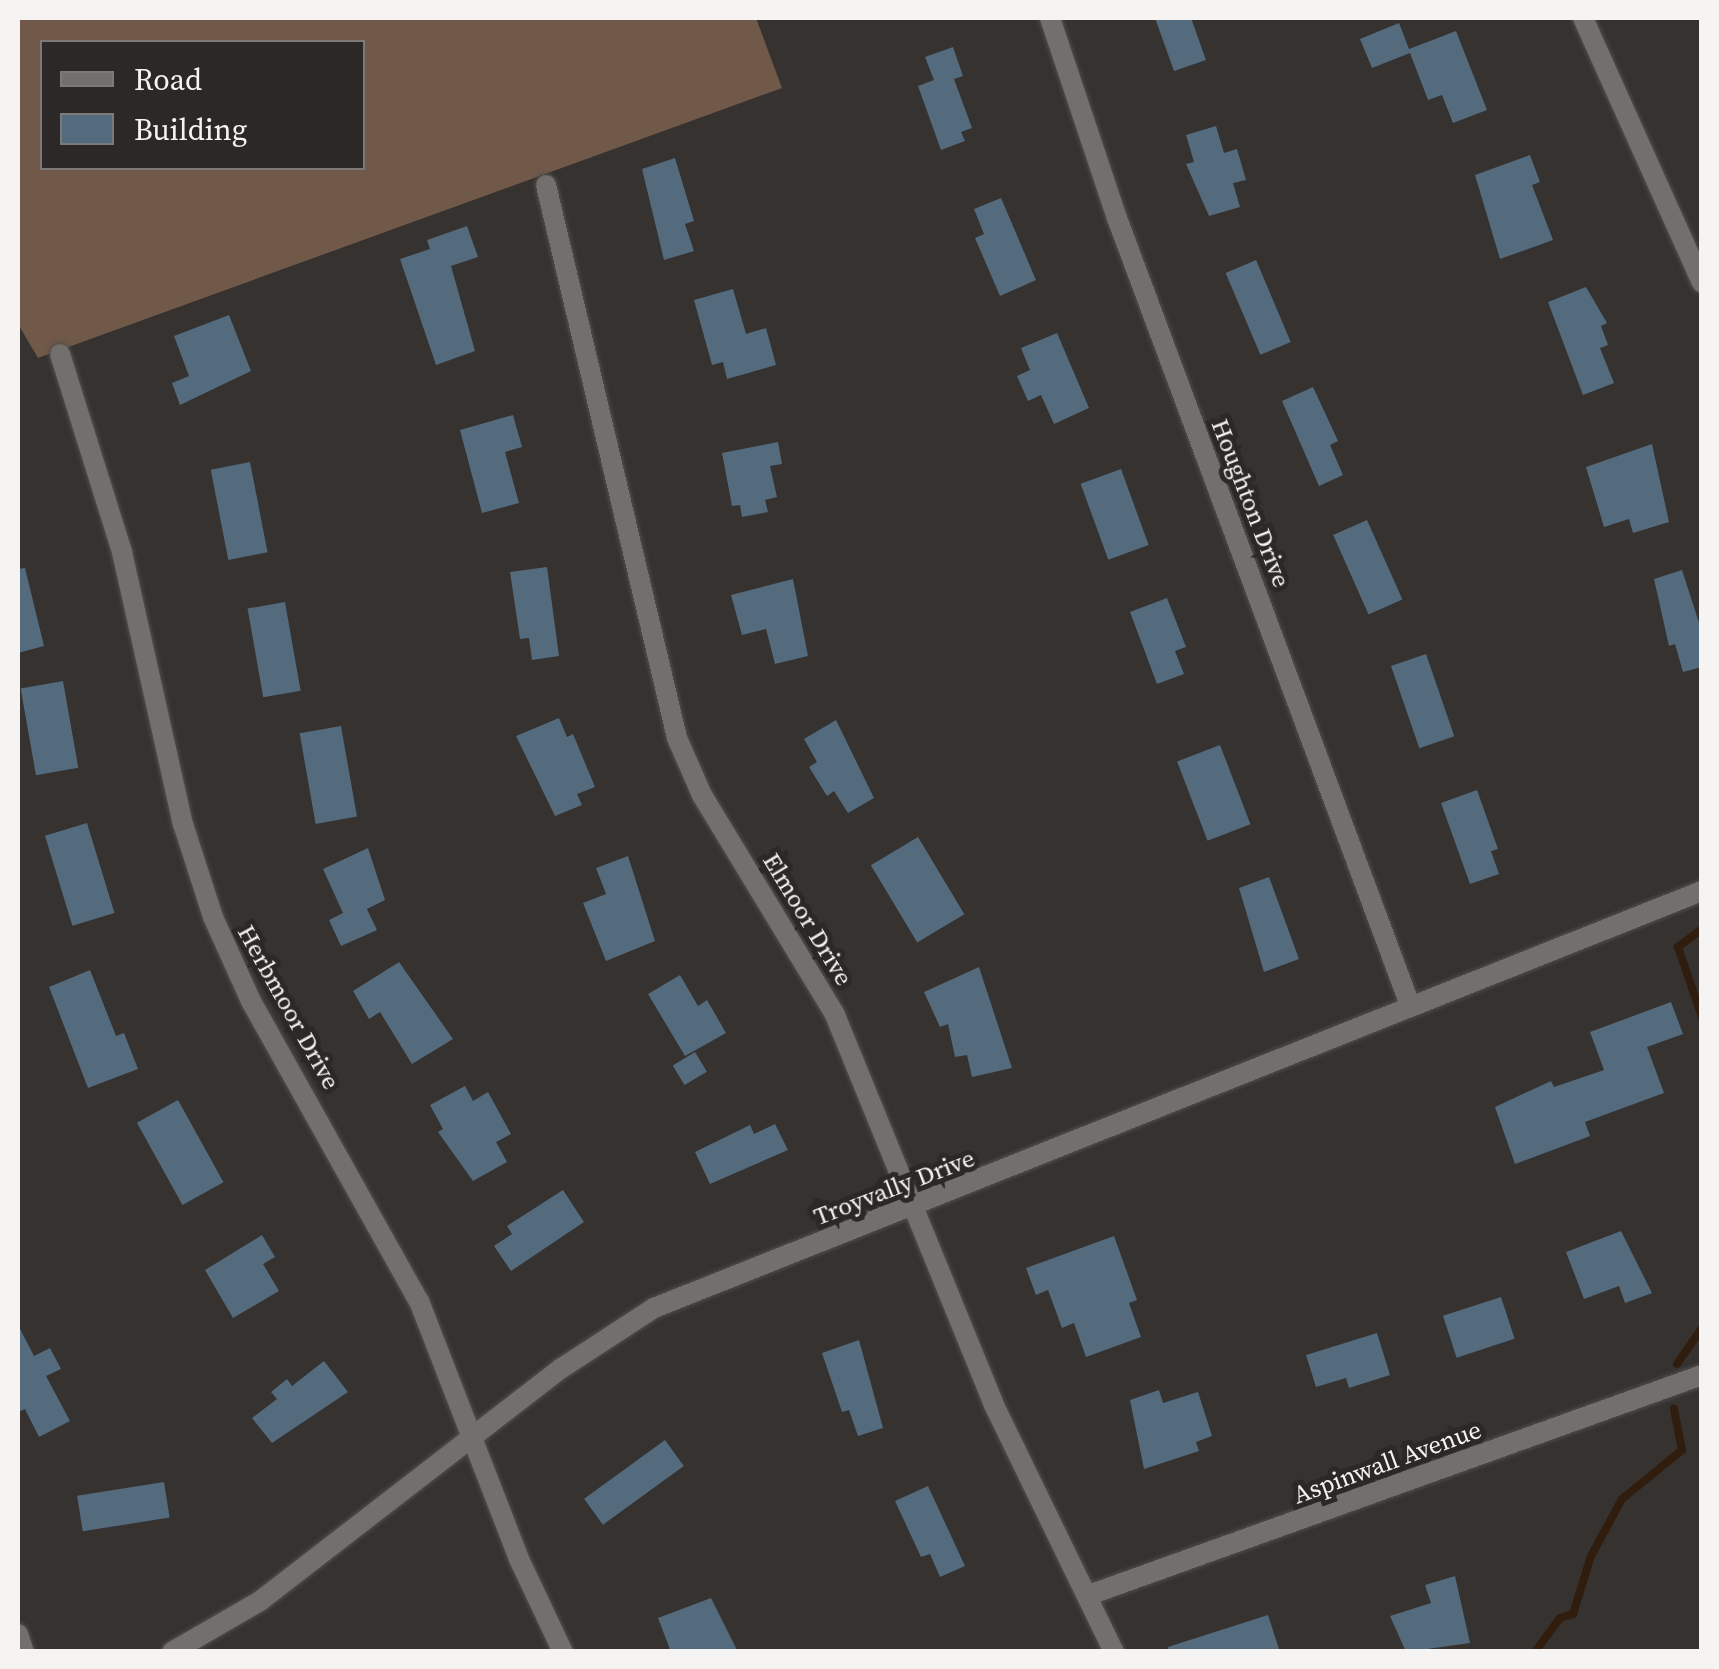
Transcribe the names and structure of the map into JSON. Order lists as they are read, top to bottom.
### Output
{
  "streets": {
    "street": [
      "Houghton Drive",
      "Elmoor Drive",
      "Herbmoor Drive",
      "Troyvally Drive",
      "Aspinwall Avenue"
    ]
  },
  "crossings": [
    ["Houghton Drive", "Troyvally Drive"],
    ["Elmoor Drive", "Troyvally Drive"],
    ["Elmoor Drive", "Aspinwall Avenue"],
    ["Herbmoor Drive", "Troyvally Drive"]
  ],
  "legend": ["Road", "Building"]
}
